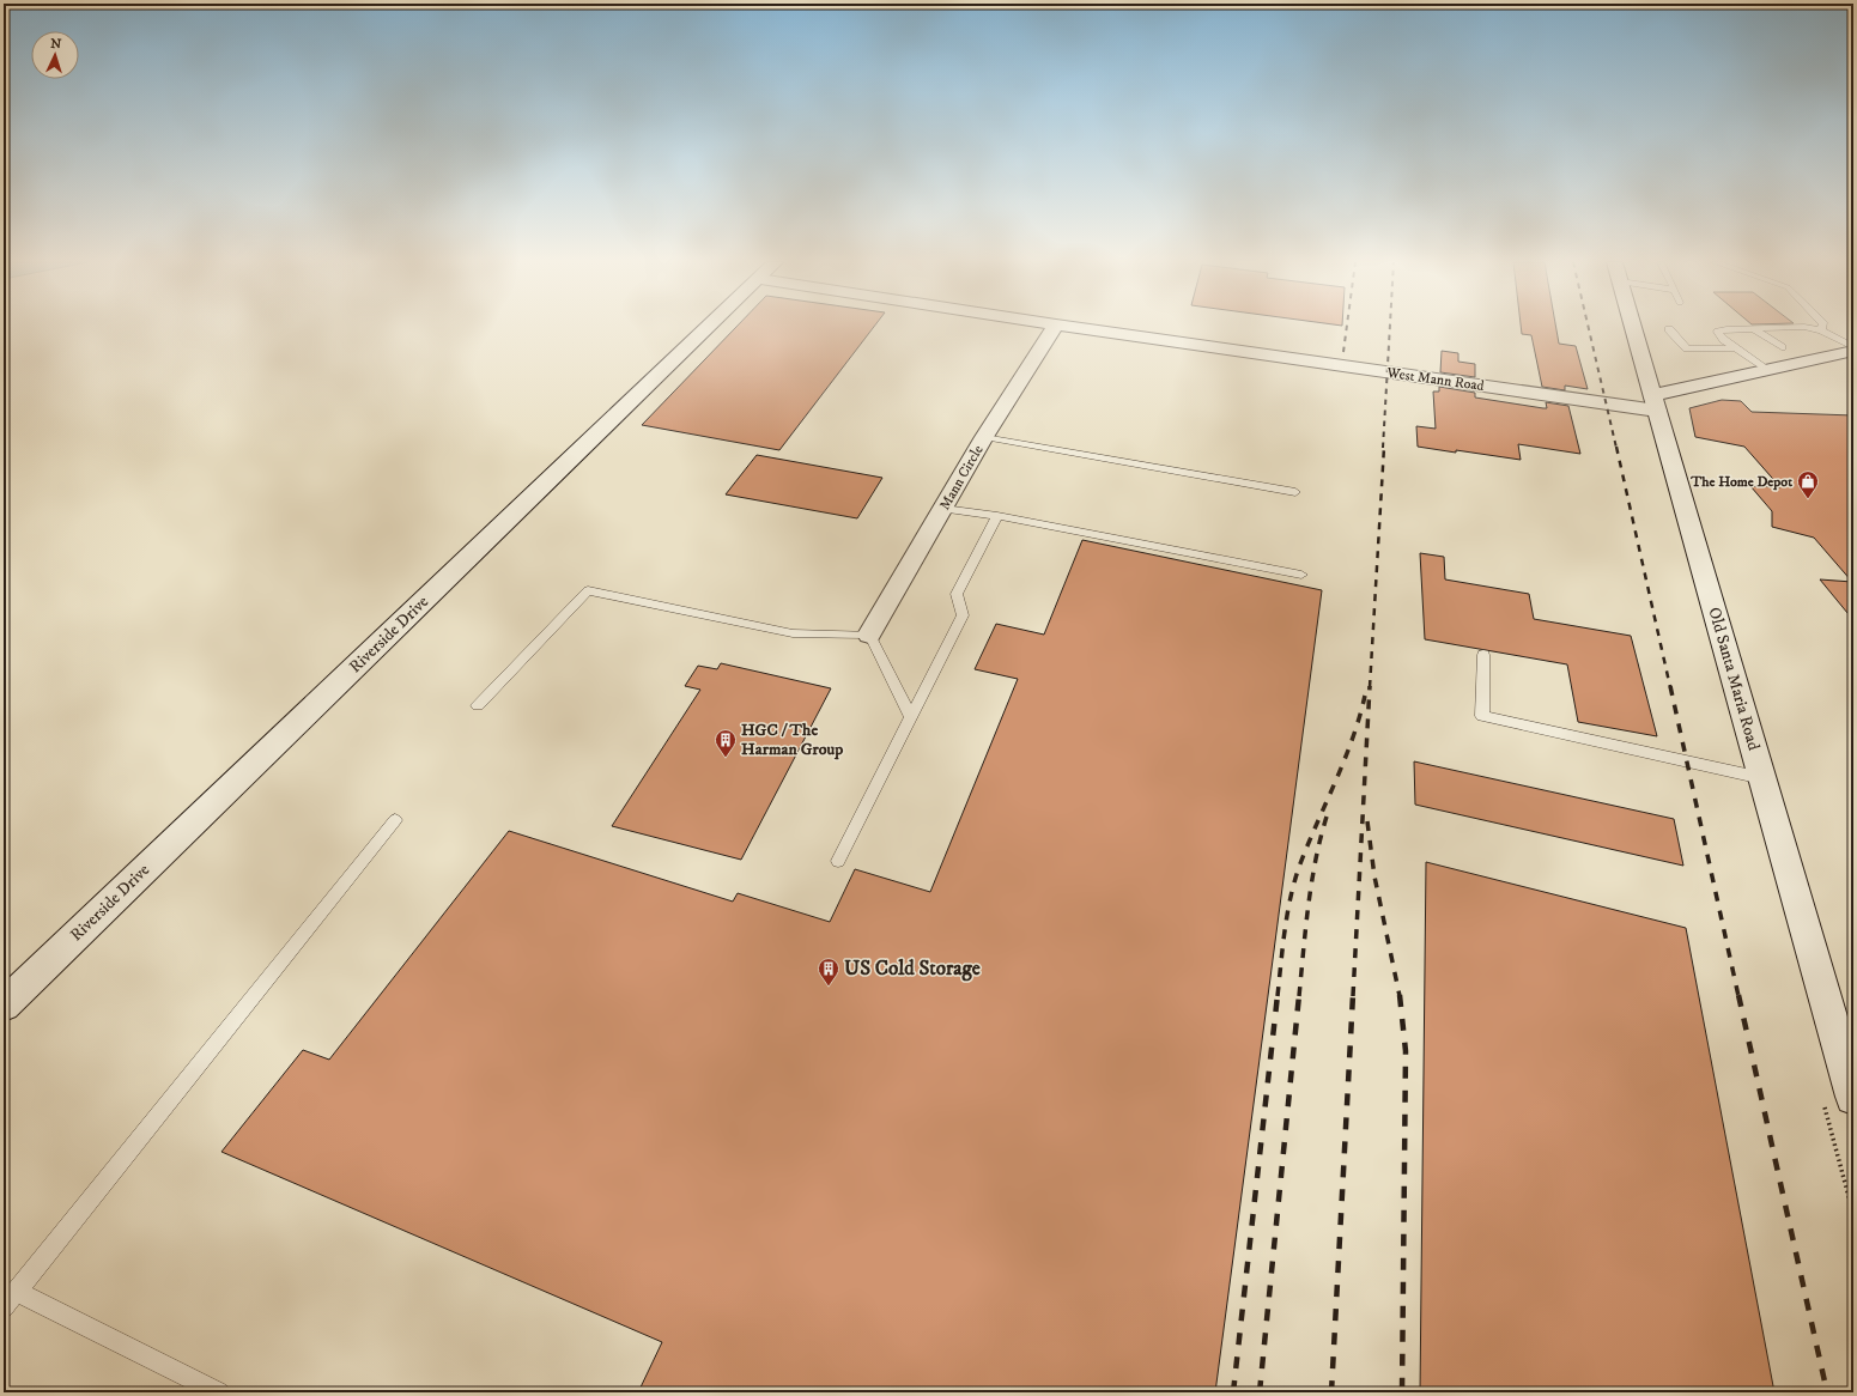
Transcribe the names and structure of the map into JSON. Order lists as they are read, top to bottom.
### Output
{
  "streets": {
    "street": [
      "West Mann Road",
      "Mann Circle",
      "Riverside Drive",
      "Old Santa Maria Road"
    ]
  },
  "crossings": [
    ["West Mann Road", "Old Santa Maria Road"]
  ],
  "places": {
    "shop": ["The Home Depot"],
    "building": ["HGC / The Harman Group", "US Cold Storage"]
  },
  "north": "top"
}
